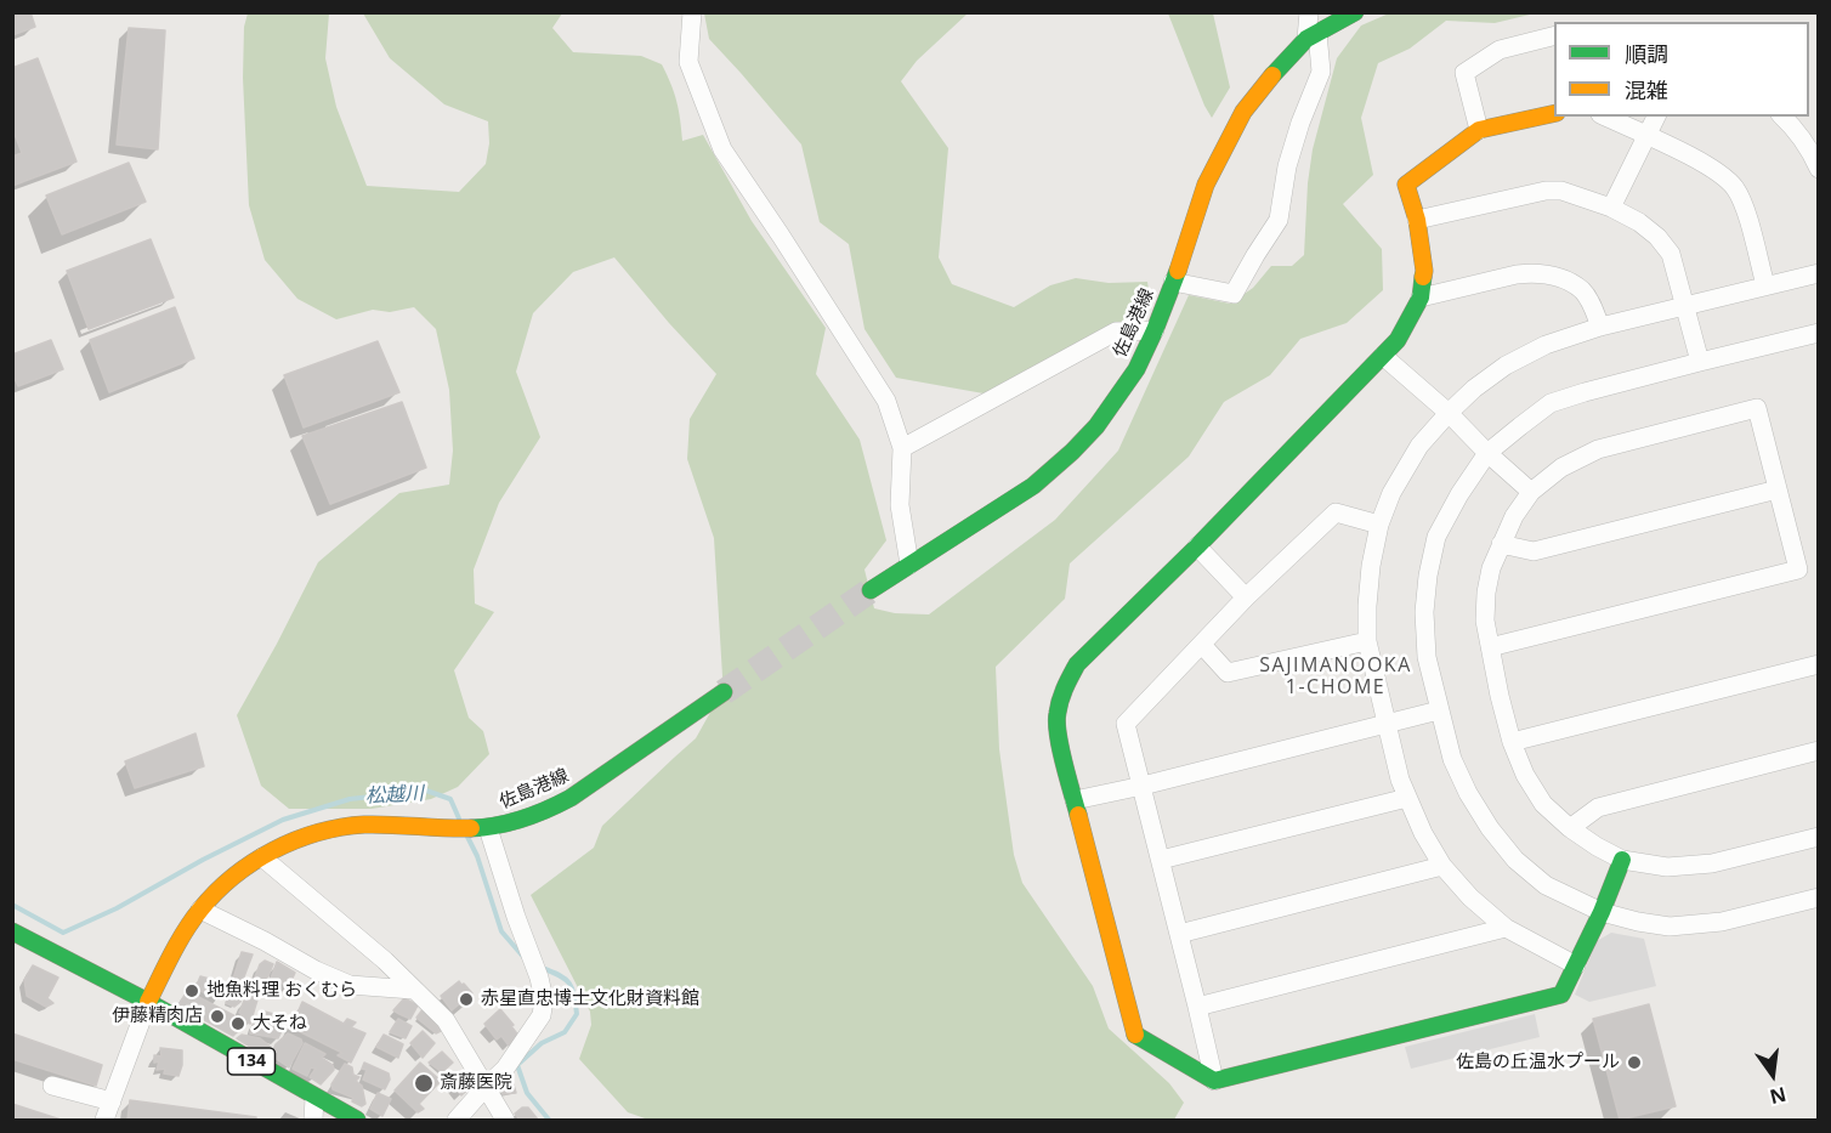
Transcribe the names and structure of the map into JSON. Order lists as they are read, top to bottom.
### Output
{
  "streets": {
    "main road": ["佐島港線", "134"]
  },
  "crossings": [
    ["佐島港線", "134"]
  ],
  "districts": ["SAJIMANOOKA 1-CHOME"],
  "water": ["松越川"],
  "places": [
    "地魚料理 おくむら",
    "赤星直忠博士文化財資料館",
    "伊藤精肉店",
    "大そね",
    "佐島の丘温水プール",
    "斎藤医院"
  ],
  "legend": ["順調", "混雑"],
  "north": "bottom"
}
